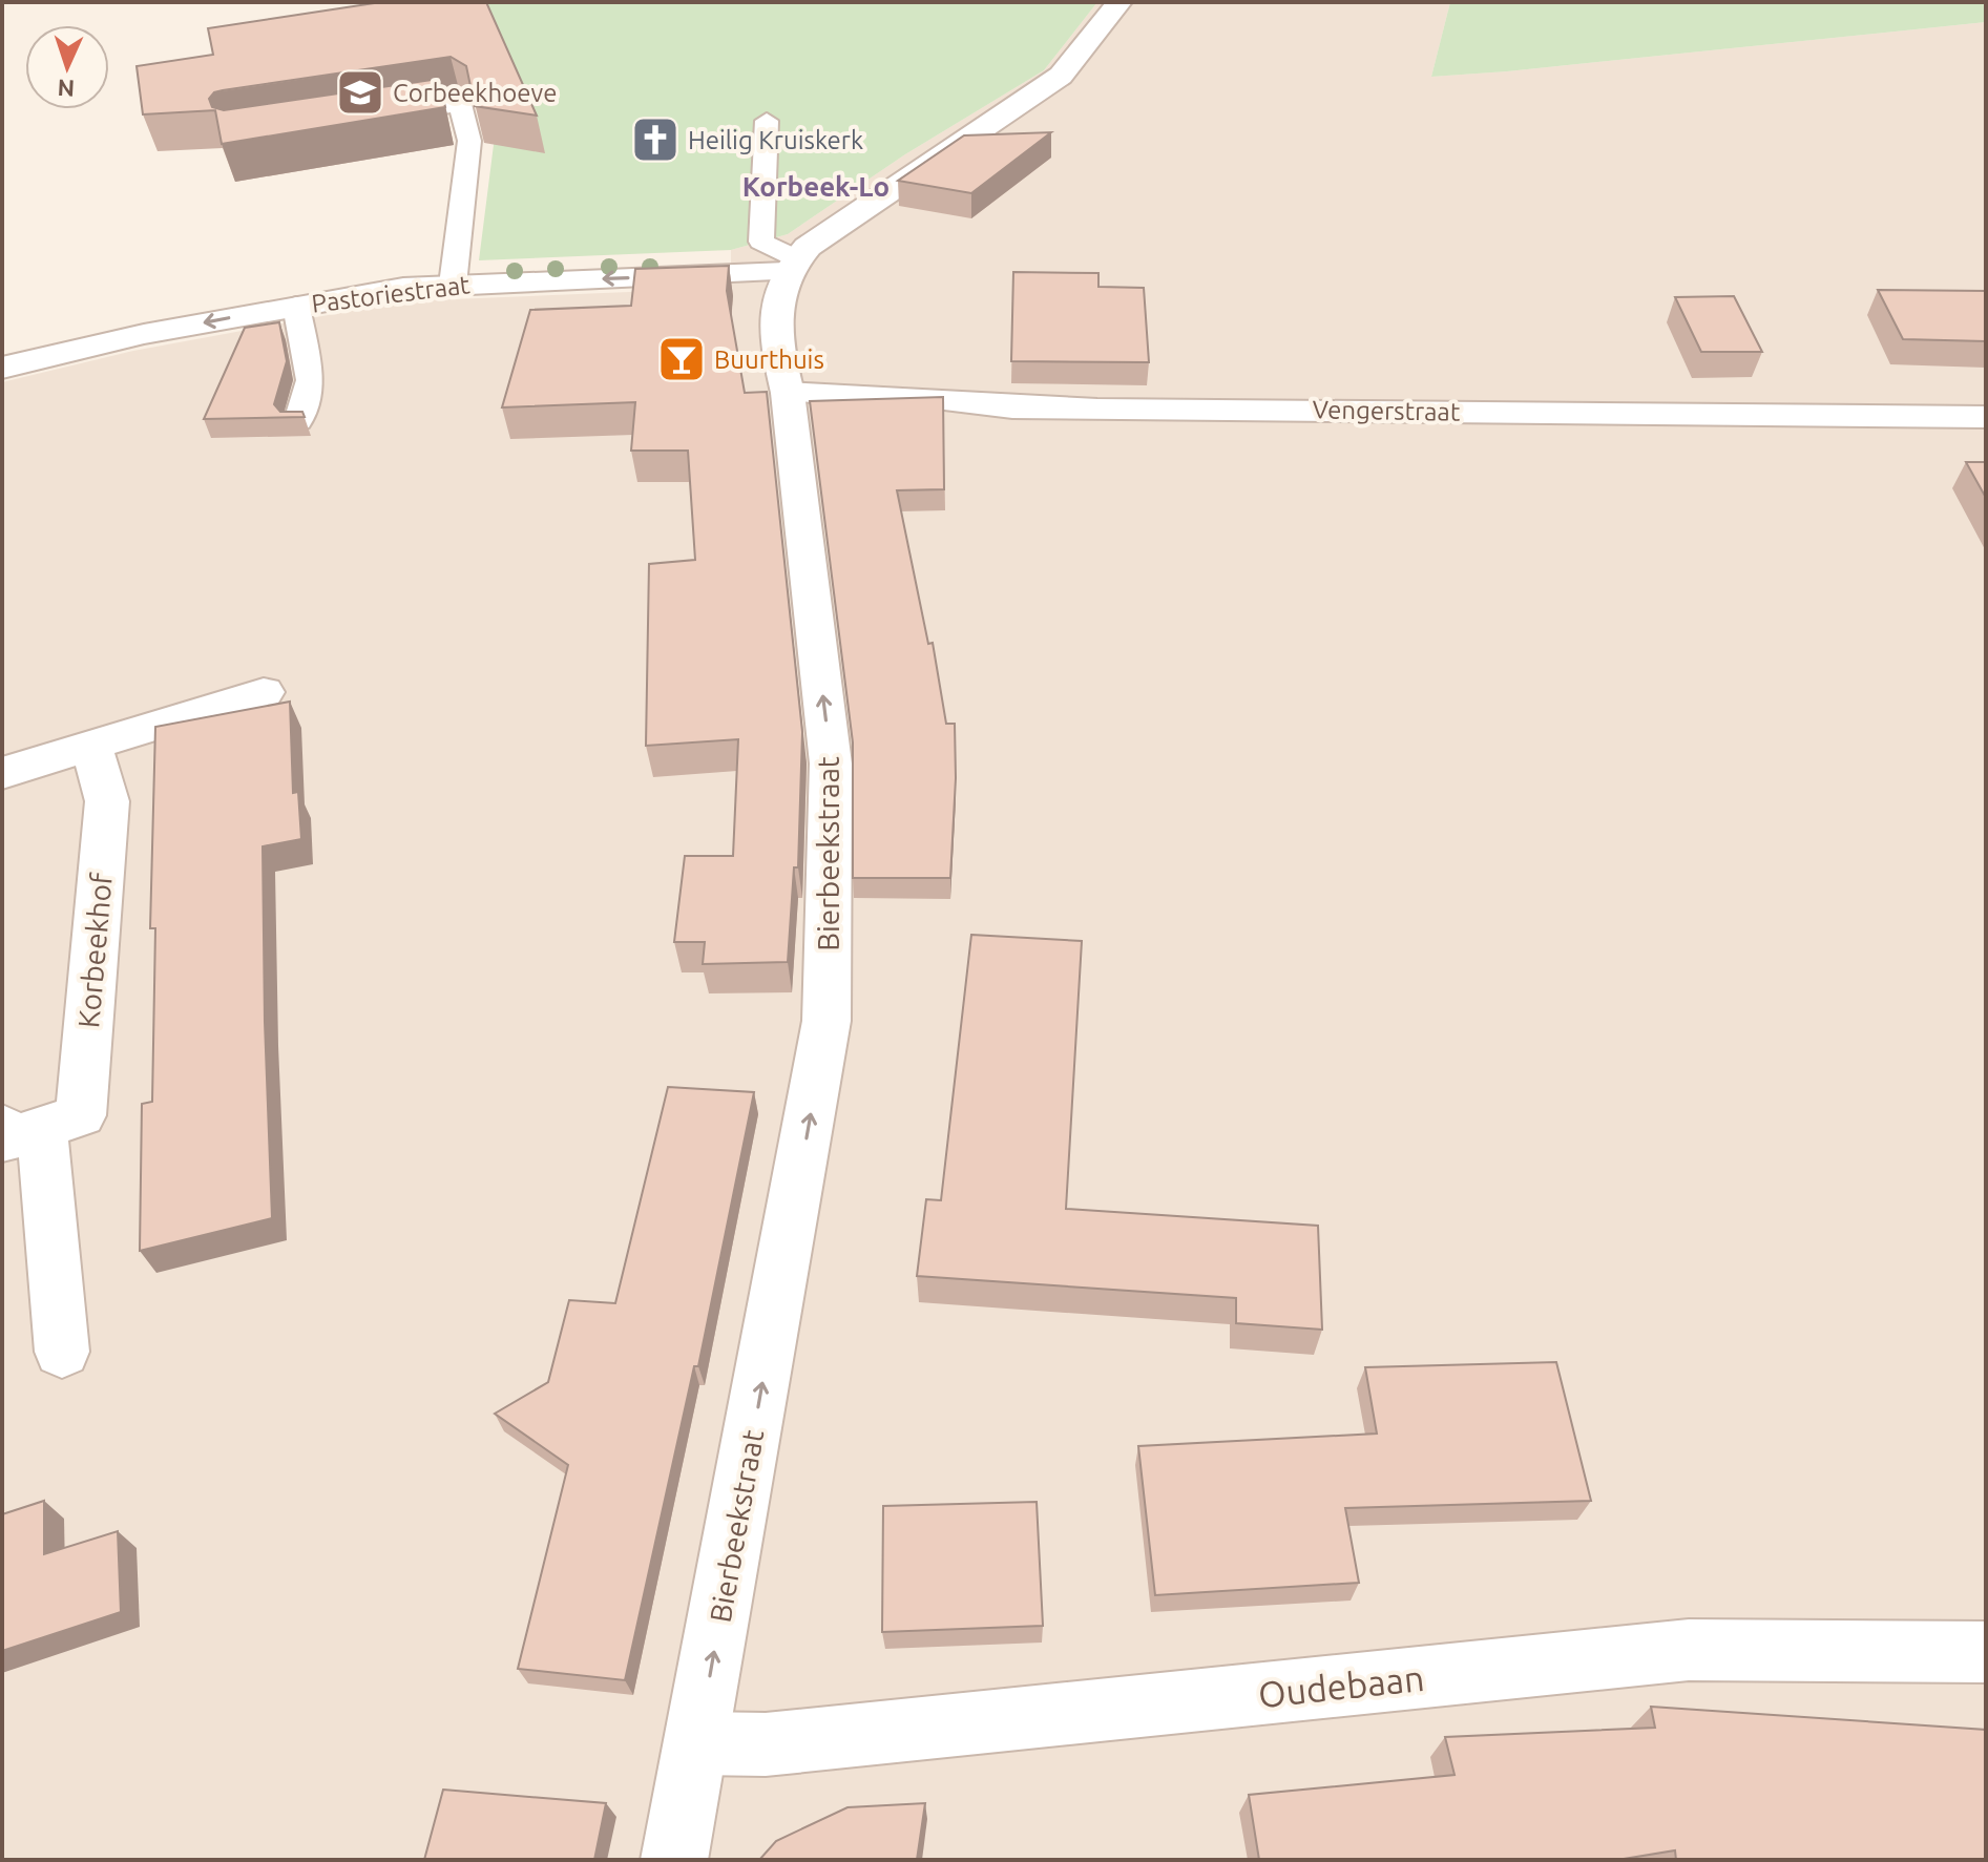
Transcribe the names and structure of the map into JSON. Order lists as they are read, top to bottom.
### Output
{
  "streets": {
    "street": [
      "Pastoriestraat",
      "Vengerstraat",
      "Bierbeekstraat",
      "Korbeekhof",
      "Oudebaan"
    ]
  },
  "crossings": [
    ["Pastoriestraat", "Bierbeekstraat"],
    ["Vengerstraat", "Bierbeekstraat"],
    ["Bierbeekstraat", "Oudebaan"]
  ],
  "one_way": ["Pastoriestraat", "Bierbeekstraat"],
  "districts": ["Korbeek-Lo"],
  "places": {
    "school or university": ["Corbeekhoeve"],
    "church": ["Heilig Kruiskerk"],
    "bar": ["Buurthuis"]
  },
  "north": "bottom"
}
